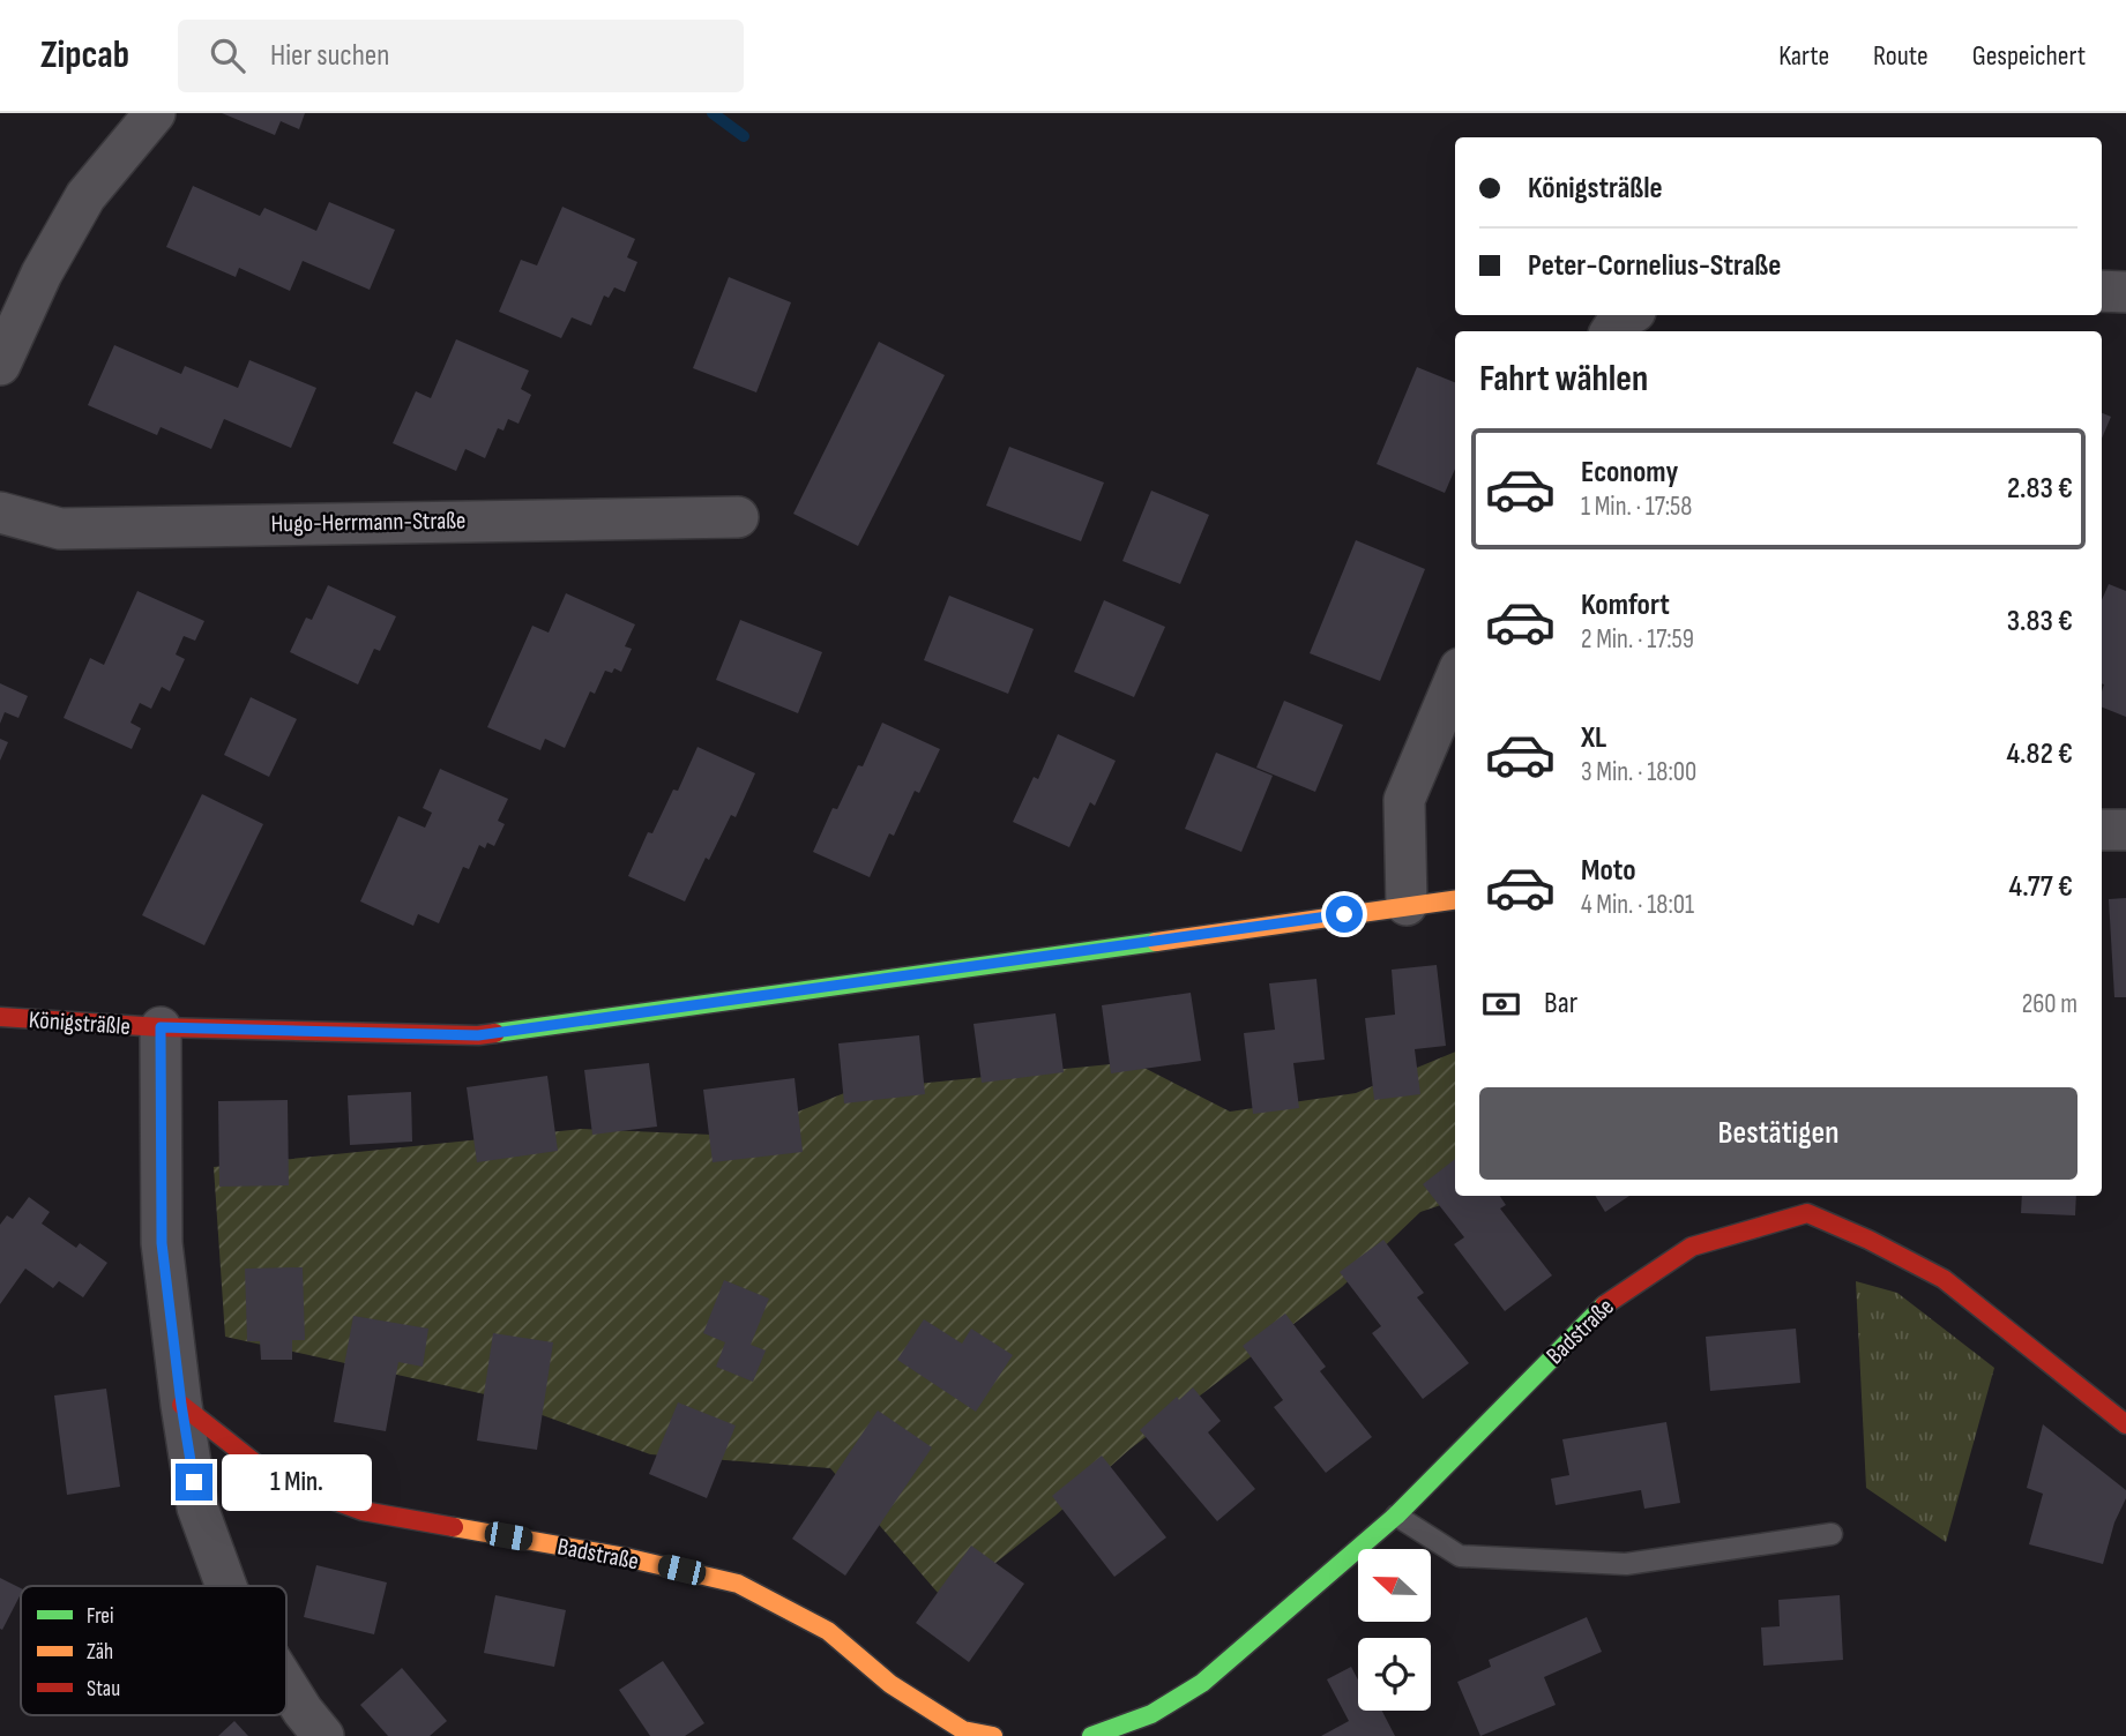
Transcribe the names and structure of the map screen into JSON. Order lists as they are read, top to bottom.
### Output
{
  "streets": {
    "street": ["Hugo-Herrmann-Straße", "Königsträßle", "Badstraße"]
  },
  "legend": ["Frei", "Zäh", "Stau"],
  "north": "left",
  "page": {
    "header": "Zipcab",
    "search": "Hier suchen",
    "nav": ["Karte", "Route", "Gespeichert"],
    "banner": ["Königsträßle", "Peter-Cornelius-Straße"],
    "heading": "Fahrt wählen",
    "list": [
      {
        "name": "Economy",
        "note": "1 Min. · 17:58",
        "value": "2.83 €"
      },
      {
        "name": "Komfort",
        "note": "2 Min. · 17:59",
        "value": "3.83 €"
      },
      {
        "name": "XL",
        "note": "3 Min. · 18:00",
        "value": "4.82 €"
      },
      {
        "name": "Moto",
        "note": "4 Min. · 18:01",
        "value": "4.77 €"
      }
    ],
    "pay": ["Bar", "260 m"],
    "buttons": "Bestätigen",
    "bubble": "1 Min."
  }
}
